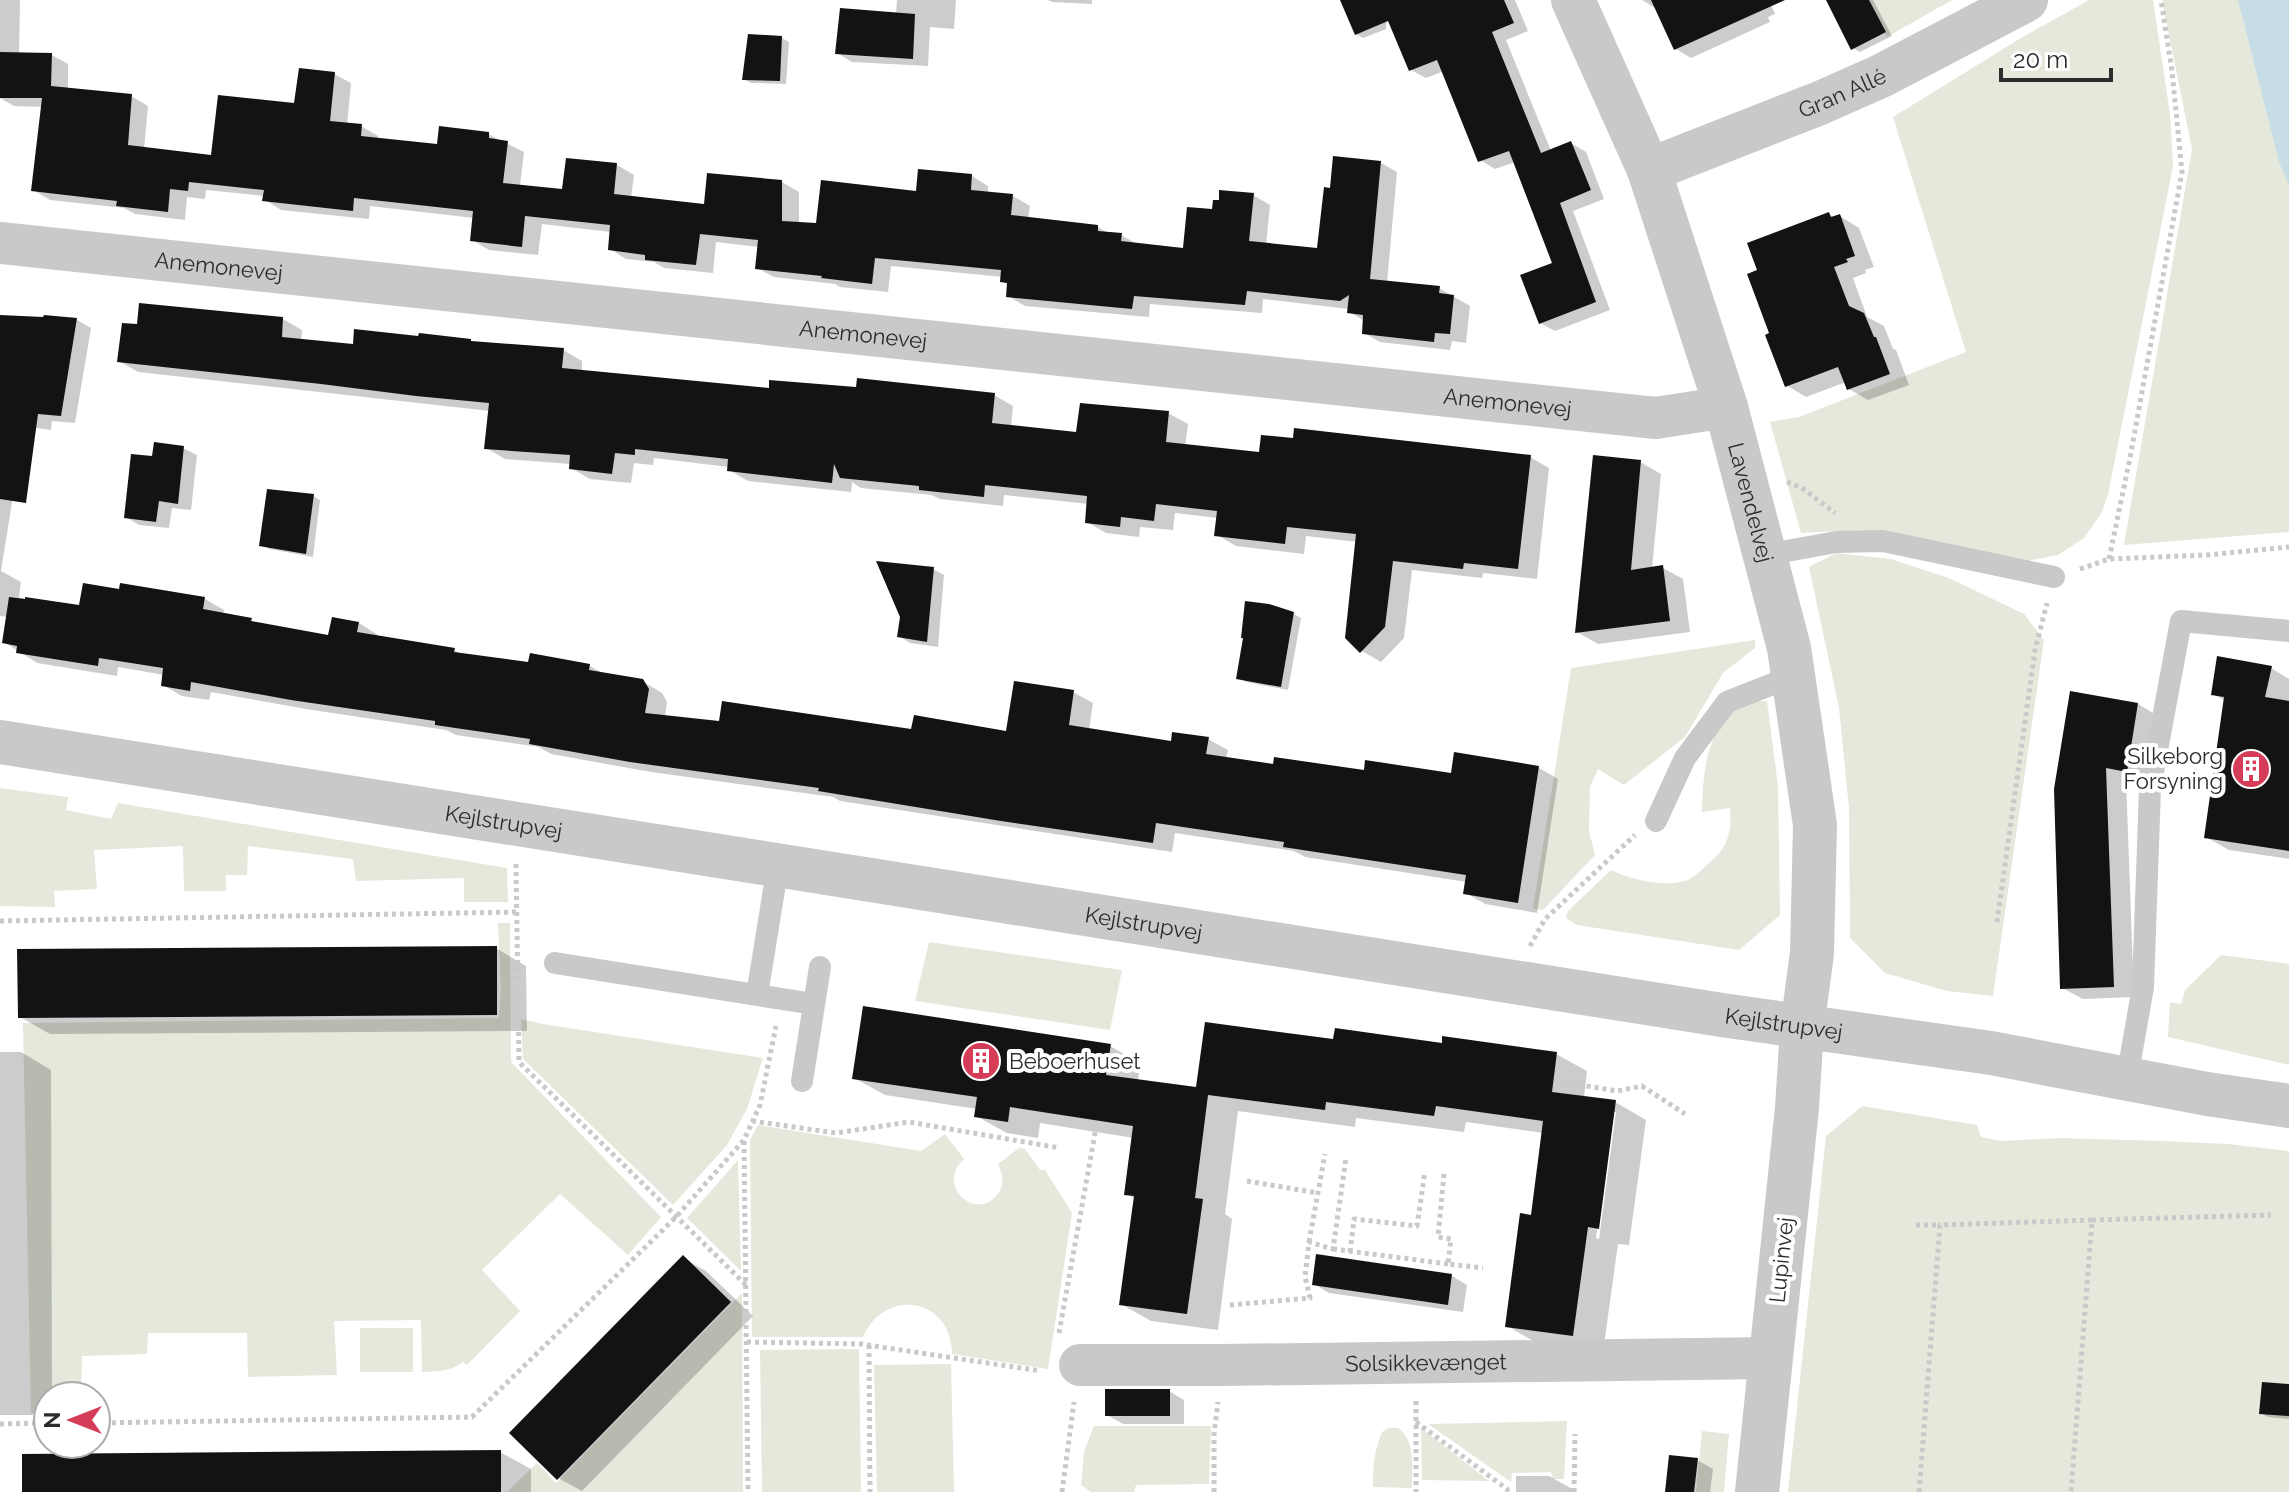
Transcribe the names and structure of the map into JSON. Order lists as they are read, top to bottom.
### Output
{
  "streets": {
    "street": [
      "Gran Allé",
      "Anemonevej",
      "Lavendelvej",
      "Kejlstrupvej",
      "Lupinvej",
      "Solsikkevænget"
    ]
  },
  "crossings": [
    ["Gran Allé", "Lavendelvej"],
    ["Anemonevej", "Lavendelvej"],
    ["Lavendelvej", "Kejlstrupvej"],
    ["Lavendelvej", "Lupinvej"],
    ["Kejlstrupvej", "Lupinvej"],
    ["Lupinvej", "Solsikkevænget"]
  ],
  "places": {
    "building": ["Silkeborg Forsyning", "Beboerhuset"]
  },
  "scale_bar": "20 m",
  "north": "left"
}
